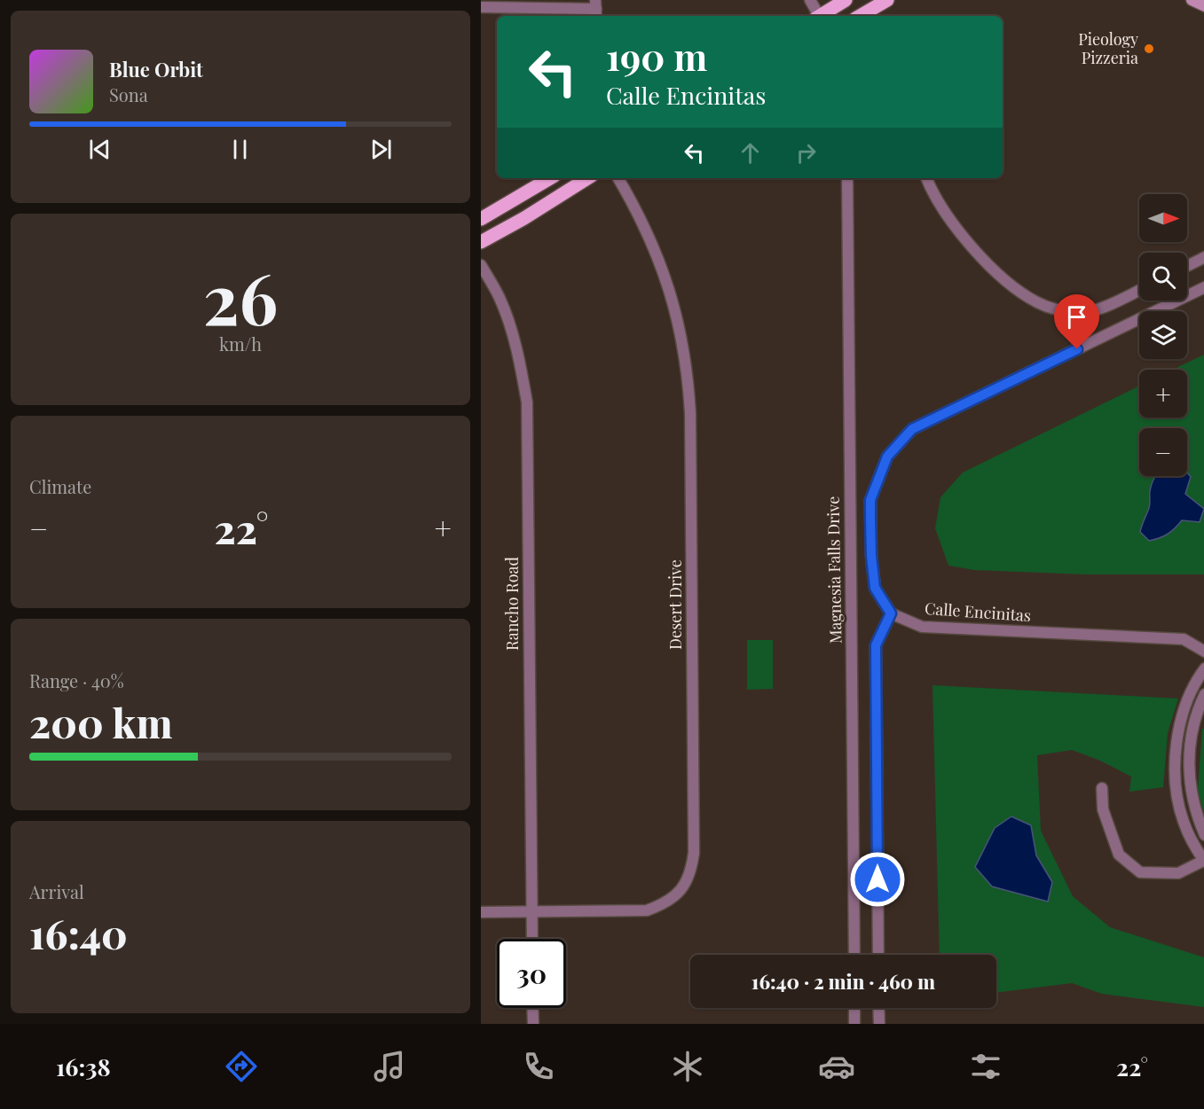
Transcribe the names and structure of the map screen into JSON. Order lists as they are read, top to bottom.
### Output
{
  "streets": {
    "street": [
      "Magnesia Falls Drive",
      "Rancho Road",
      "Desert Drive",
      "Calle Encinitas"
    ]
  },
  "crossings": [
    ["Rancho Road", "Desert Drive"]
  ],
  "places": ["Pieology Pizzeria"],
  "north": "right",
  "page": {
    "turn": ["190 m", "Calle Encinitas"],
    "song": ["Blue Orbit", "Sona"],
    "map_buttons": ["+", "−"],
    "tile": [
      ["26", "km/h"],
      "Climate",
      ["Range · 40%", "200 km"],
      ["Arrival", "16:40"]
    ],
    "heat": ["−", "22°", "+"],
    "limit": "30",
    "trip": "16:40 · 2 min · 460 m",
    "tabs": ["16:38", "22°"]
  }
}
